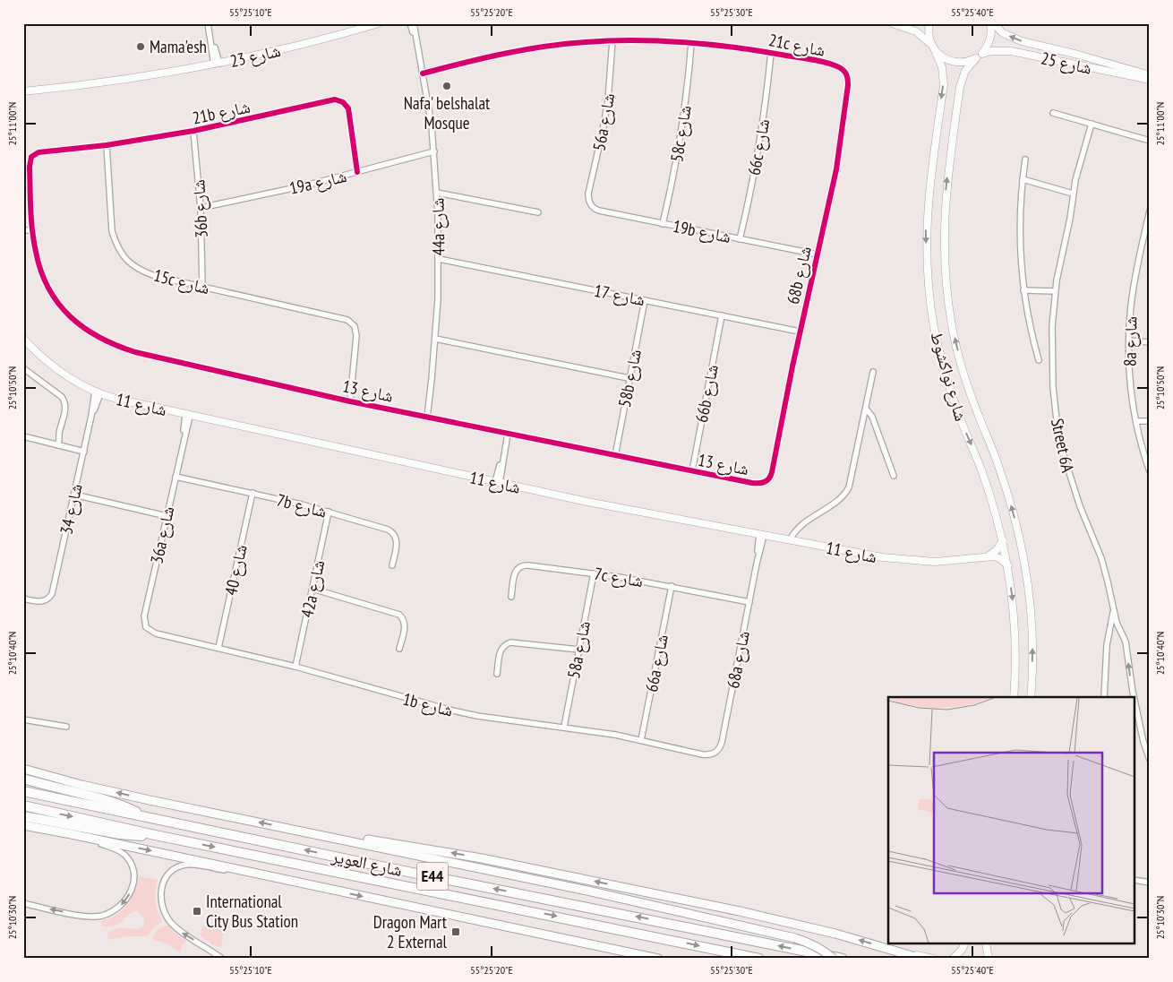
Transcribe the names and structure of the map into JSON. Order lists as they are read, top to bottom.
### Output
{
  "streets": {
    "highway": ["شارع العوير", "E44"],
    "street": [
      "21c شارع",
      "شارع 23",
      "شارع 25",
      "21b شارع",
      "56a شارع",
      "58c شارع",
      "66c شارع",
      "19a شارع",
      "36b شارع",
      "44a شارع",
      "19b شارع",
      "68b شارع",
      "15c شارع",
      "شارع 17",
      "8a شارع",
      "شارع نواكشوط",
      "58b شارع",
      "شارع 13",
      "66b شارع",
      "شارع 11",
      "Street 6A",
      "7b شارع",
      "شارع 34",
      "36a شارع",
      "شارع 40",
      "7c شارع",
      "42a شارع",
      "58a شارع",
      "68a شارع",
      "66a شارع",
      "1b شارع"
    ]
  },
  "crossings": [
    ["21c شارع", "56a شارع"],
    ["21c شارع", "58c شارع"],
    ["21c شارع", "66c شارع"],
    ["21c شارع", "44a شارع"],
    ["21c شارع", "68b شارع"],
    ["شارع 25", "شارع نواكشوط"],
    ["21b شارع", "19a شارع"],
    ["21b شارع", "36b شارع"],
    ["21b شارع", "15c شارع"],
    ["21b شارع", "شارع 13"],
    ["56a شارع", "19b شارع"],
    ["58c شارع", "19b شارع"],
    ["66c شارع", "19b شارع"],
    ["19a شارع", "36b شارع"],
    ["19a شارع", "44a شارع"],
    ["36b شارع", "15c شارع"],
    ["44a شارع", "شارع 17"],
    ["44a شارع", "شارع 13"],
    ["19b شارع", "68b شارع"],
    ["68b شارع", "شارع 17"],
    ["68b شارع", "شارع 13"],
    ["15c شارع", "شارع 13"],
    ["شارع 17", "58b شارع"],
    ["شارع 17", "66b شارع"],
    ["58b شارع", "شارع 13"],
    ["شارع 13", "66b شارع"],
    ["شارع 11", "شارع 34"],
    ["شارع 11", "36a شارع"],
    ["شارع 11", "68a شارع"],
    ["7b شارع", "36a شارع"],
    ["7b شارع", "شارع 40"],
    ["7b شارع", "42a شارع"],
    ["36a شارع", "1b شارع"],
    ["شارع 40", "1b شارع"],
    ["7c شارع", "58a شارع"],
    ["7c شارع", "68a شارع"],
    ["7c شارع", "66a شارع"],
    ["42a شارع", "1b شارع"],
    ["58a شارع", "1b شارع"],
    ["68a شارع", "1b شارع"],
    ["66a شارع", "1b شارع"]
  ],
  "places": {
    "other": ["Mama'esh", "Nafa' belshalat Mosque"],
    "transit": ["International City Bus Station", "Dragon Mart 2 External"]
  },
  "coordinates": [
    "55°25'10\"E",
    "55°25'20\"E",
    "55°25'30\"E",
    "55°25'40\"E",
    "25°11'00\"N",
    "25°10'50\"N",
    "25°10'40\"N",
    "25°10'30\"N"
  ]
}
